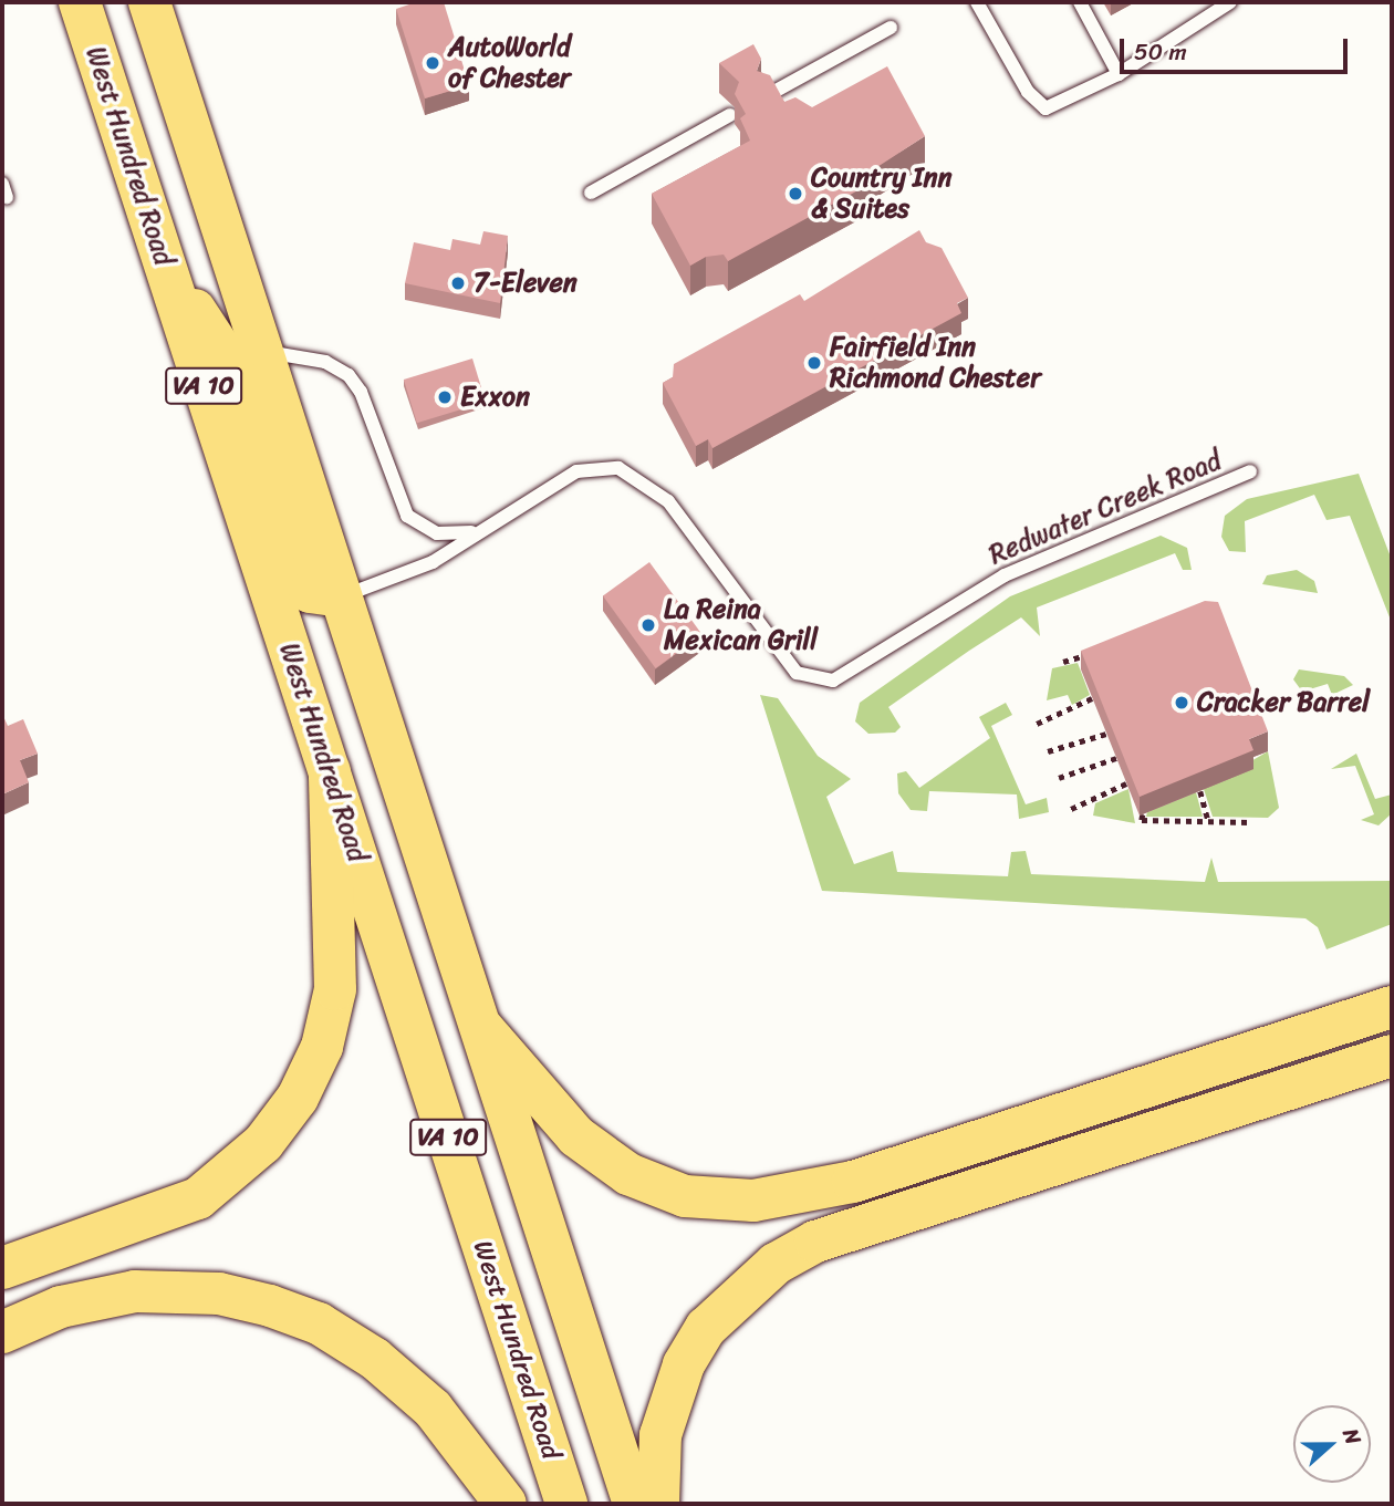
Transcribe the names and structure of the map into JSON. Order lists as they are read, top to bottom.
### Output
{
  "streets": {
    "main road": ["West Hundred Road", "VA 10"],
    "lane": ["Redwater Creek Road"]
  },
  "crossings": [
    ["VA 10", "Redwater Creek Road"]
  ],
  "places": [
    "AutoWorld of Chester",
    "Country Inn & Suites",
    "7-Eleven",
    "Fairfield Inn Richmond Chester",
    "Exxon",
    "La Reina Mexican Grill",
    "Cracker Barrel"
  ],
  "scale_bar": "50 m",
  "north": "right"
}
